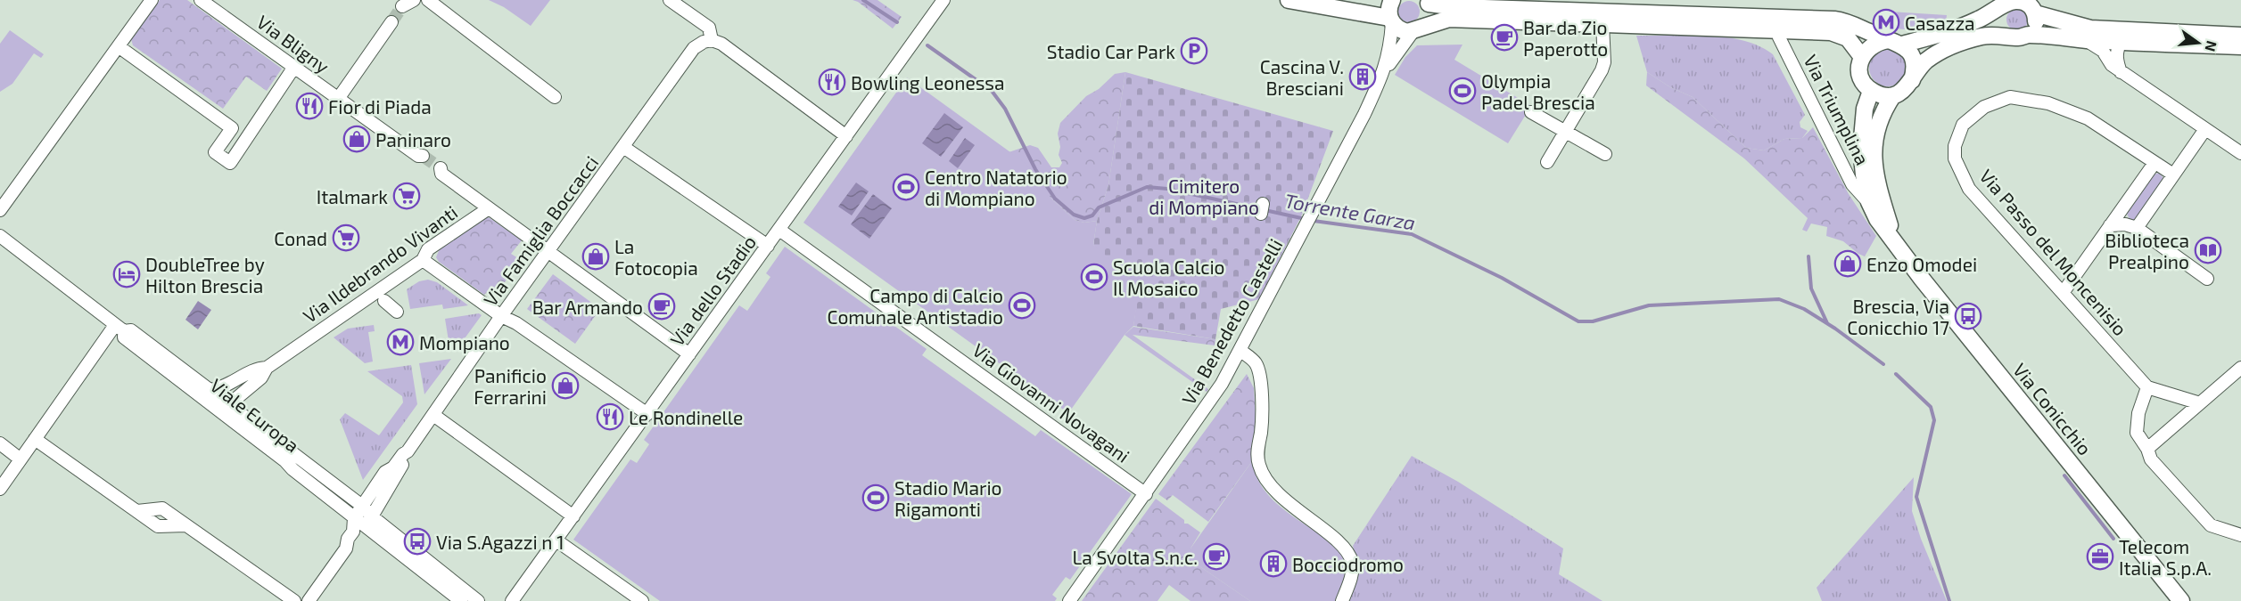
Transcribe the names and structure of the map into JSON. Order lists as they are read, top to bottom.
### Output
{
  "streets": {
    "main road": ["Via Triumplina", "Via Conicchio"],
    "street": [
      "Via Bligny",
      "Via Famiglia Boccacci",
      "Via Passo del Moncenisio",
      "Via Ildebrando Vivanti",
      "Via dello Stadio",
      "Via Benedetto Castelli",
      "Via Giovanni Novagani",
      "Viale Europa"
    ]
  },
  "crossings": [
    ["Via Triumplina", "Via Benedetto Castelli"],
    ["Via Triumplina", "Via Conicchio"],
    ["Via Famiglia Boccacci", "Viale Europa"],
    ["Via Ildebrando Vivanti", "Viale Europa"],
    ["Via dello Stadio", "Via Giovanni Novagani"],
    ["Via Benedetto Castelli", "Via Giovanni Novagani"]
  ],
  "water": ["Torrente Garza"],
  "parks": ["Cimitero di Mompiano"],
  "places": {
    "metro station": ["Casazza", "Mompiano"],
    "cafe": ["Bar da Zio Paperotto", "Bar Armando", "La Svolta S.n.c."],
    "parking": ["Stadio Car Park"],
    "building": ["Cascina V. Bresciani", "Bocciodromo"],
    "restaurant": ["Bowling Leonessa", "Fior di Piada", "Le Rondinelle"],
    "sports": [
      "Olympia Padel Brescia",
      "Centro Natatorio di Mompiano",
      "Scuola Calcio Il Mosaico",
      "Campo di Calcio Comunale Antistadio",
      "Stadio Mario Rigamonti"
    ],
    "shop": [
      "Paninaro",
      "La Fotocopia",
      "Enzo Omodei",
      "Panificio Ferrarini"
    ],
    "supermarket": ["Italmark", "Conad"],
    "library": ["Biblioteca Prealpino"],
    "hotel": ["DoubleTree by Hilton Brescia"],
    "bus stop": ["Brescia, Via Conicchio 17", "Via S.Agazzi n 1"],
    "office": ["Telecom Italia S.p.A."]
  },
  "north": "right"
}
